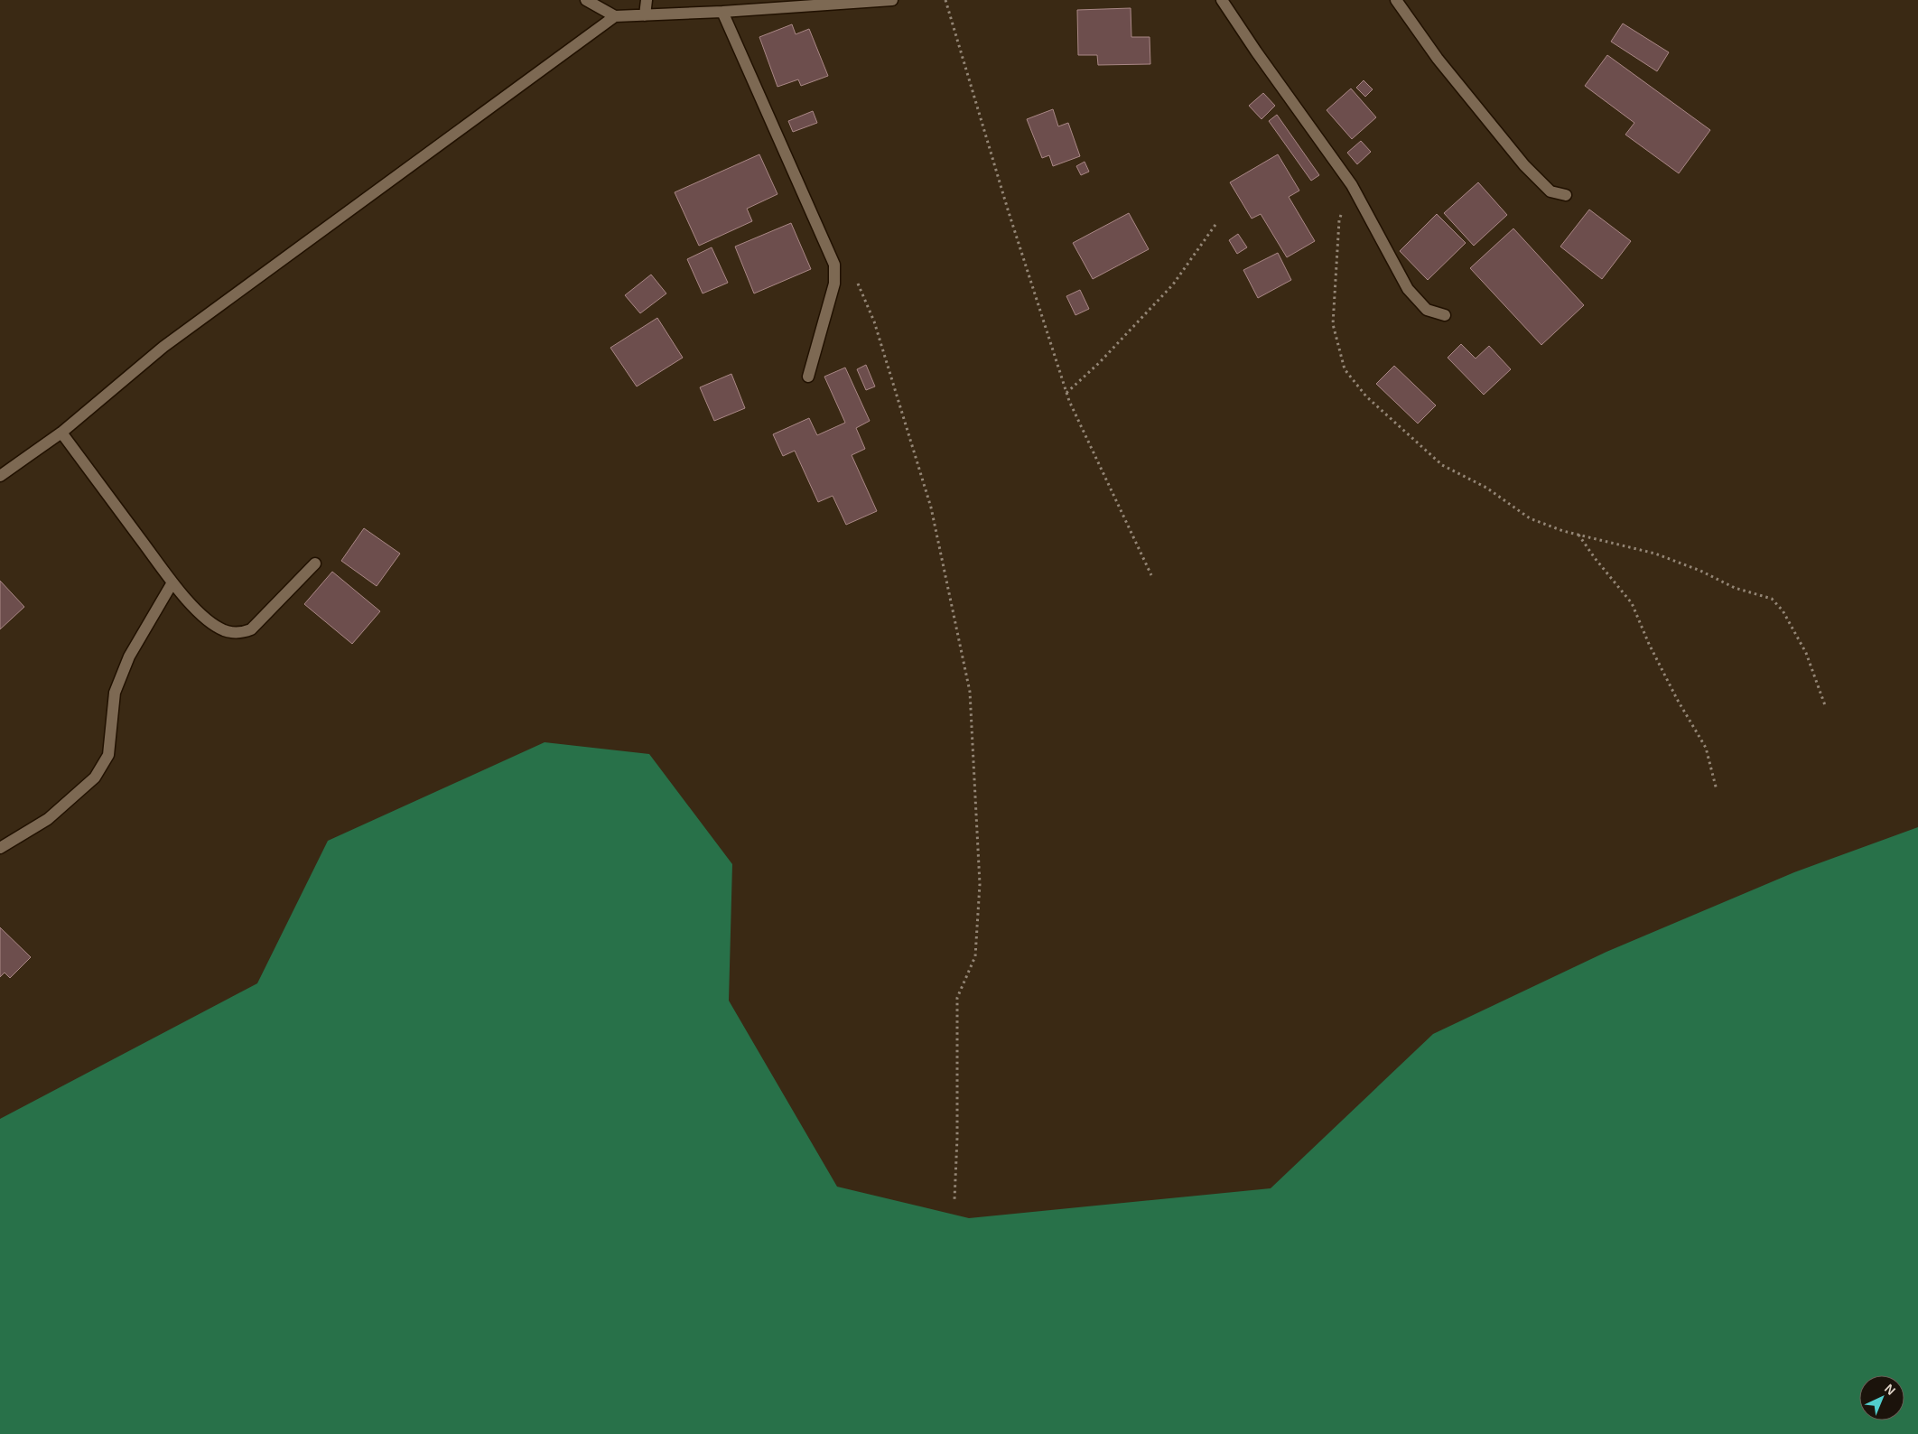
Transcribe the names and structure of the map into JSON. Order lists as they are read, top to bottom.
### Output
{
  "north": "top right"
}
